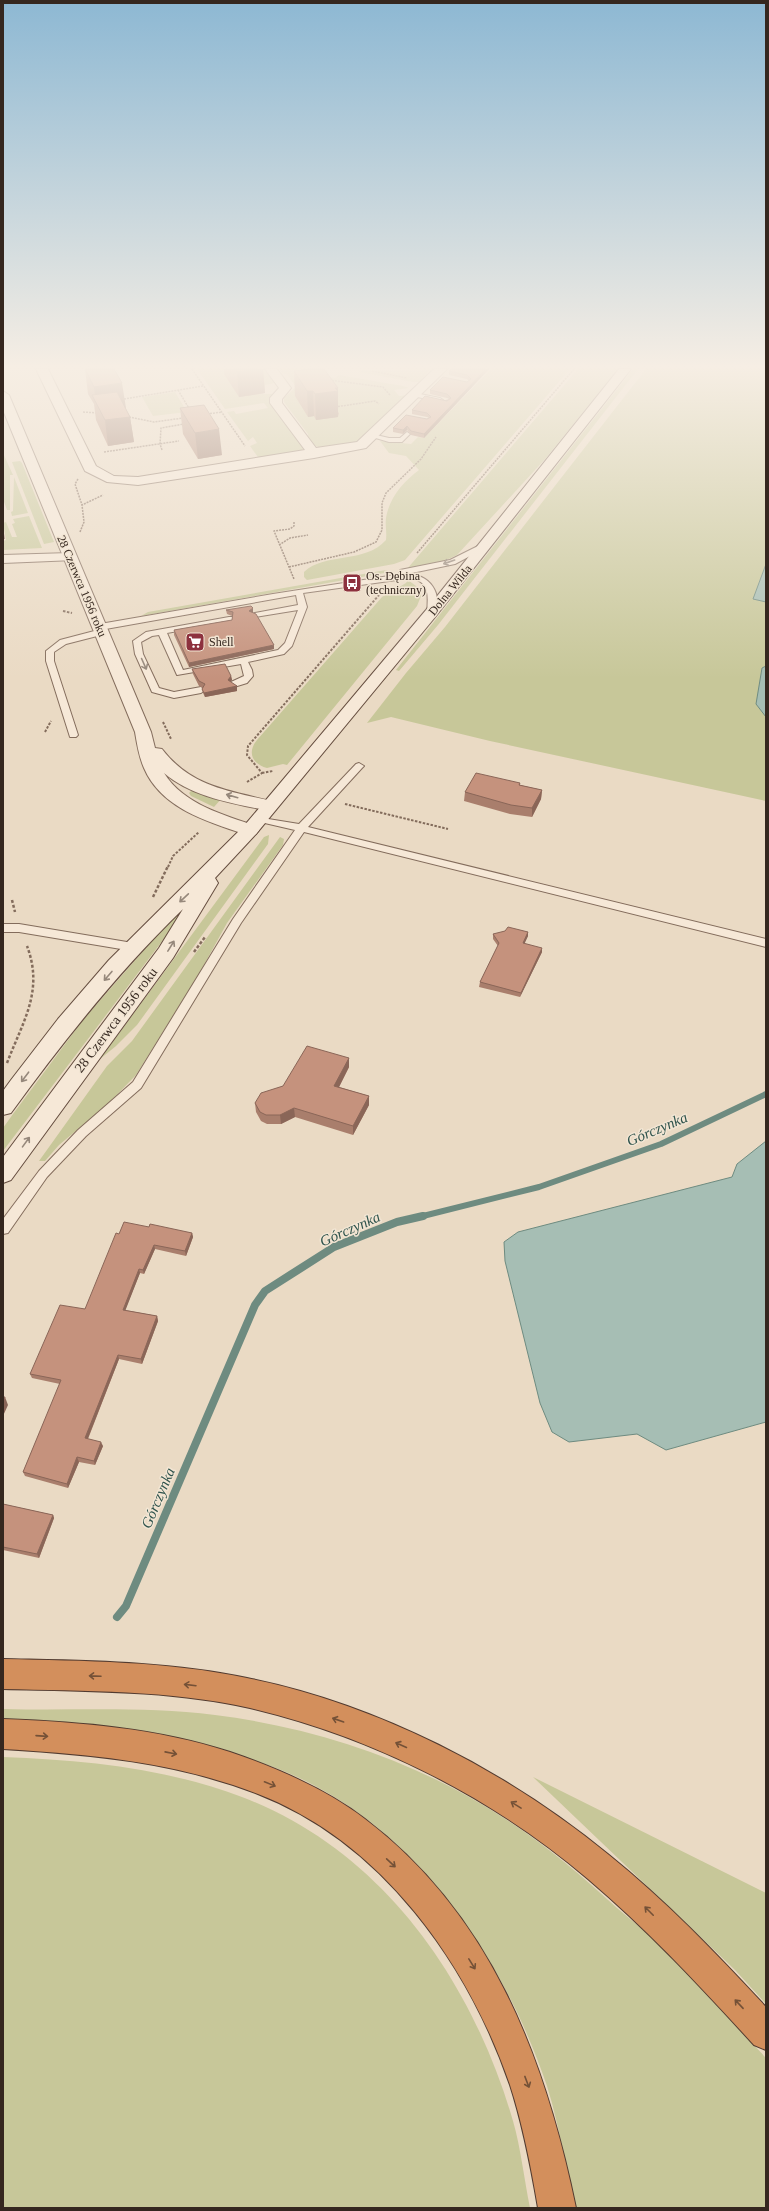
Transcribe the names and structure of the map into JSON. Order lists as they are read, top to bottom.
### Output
{
  "streets": {
    "street": ["28 Czerwca 1956 roku", "Dolna Wilda"]
  },
  "crossings": [
    ["28 Czerwca 1956 roku", "Dolna Wilda"]
  ],
  "water": ["Górczynka"],
  "places": {
    "bus stop": ["Os. Dębina (techniczny)"],
    "supermarket": ["Shell"]
  }
}
